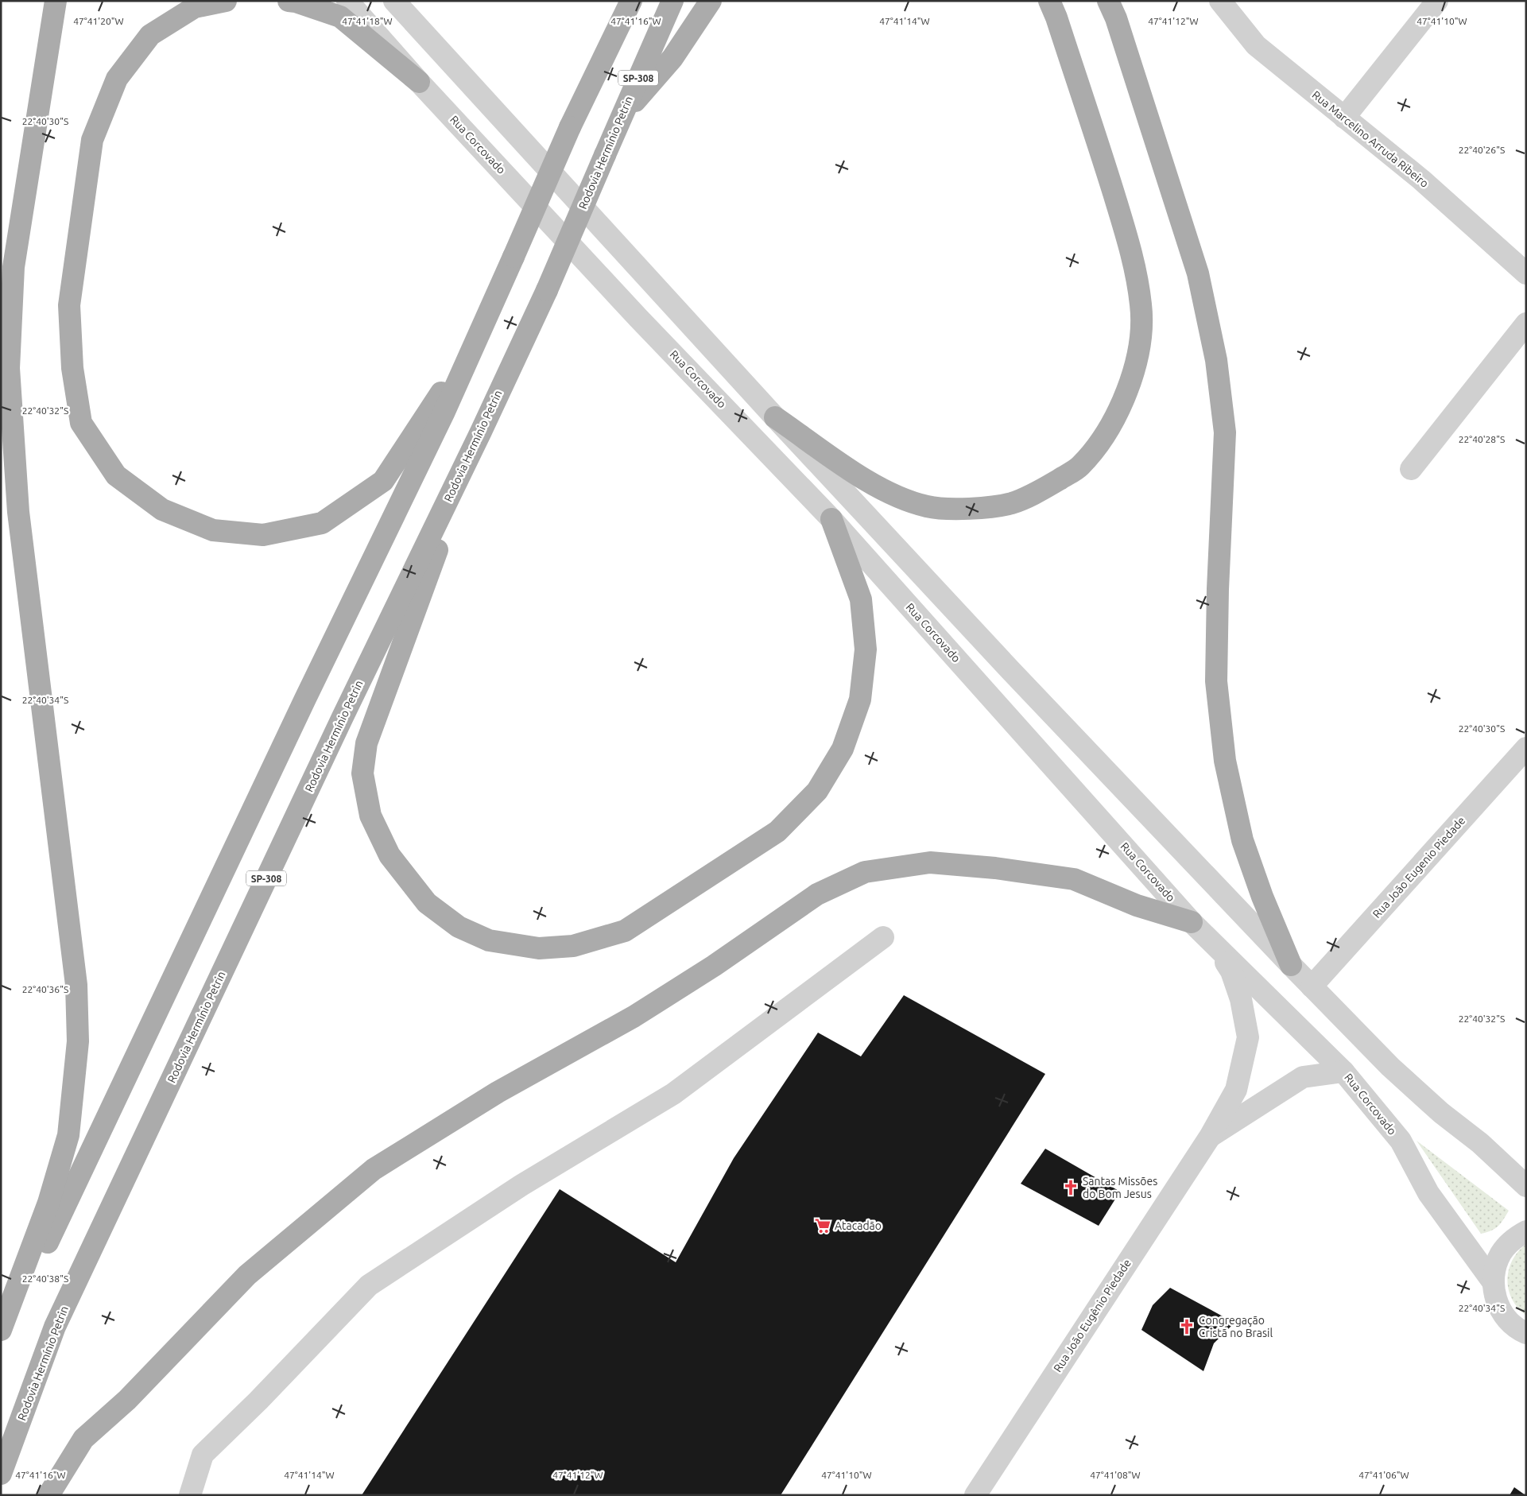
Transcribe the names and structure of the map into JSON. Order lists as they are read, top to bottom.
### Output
{
  "streets": {
    "main road": ["SP-308", "Rodovia Hermínio Petrin"],
    "street": [
      "Rua Marcelino Arruda Ribeiro",
      "Rua Corcovado",
      "Rua João Eugenio Piedade",
      "Rua João Eugênio Piedade"
    ]
  },
  "crossings": [
    ["Rua Corcovado", "Rua João Eugênio Piedade"]
  ],
  "places": {
    "church": ["Santas Missões do Bom Jesus", "Congregação Cristã no Brasil"],
    "supermarket": ["Atacadão"]
  },
  "coordinates": [
    "47°41'18\"W",
    "47°41'20\"W",
    "47°41'16\"W",
    "47°41'14\"W",
    "47°41'12\"W",
    "47°41'10\"W",
    "22°40'30\"S",
    "22°40'26\"S",
    "22°40'32\"S",
    "22°40'28\"S",
    "22°40'34\"S",
    "22°40'36\"S",
    "22°40'38\"S",
    "47°41'08\"W",
    "47°41'06\"W"
  ]
}
